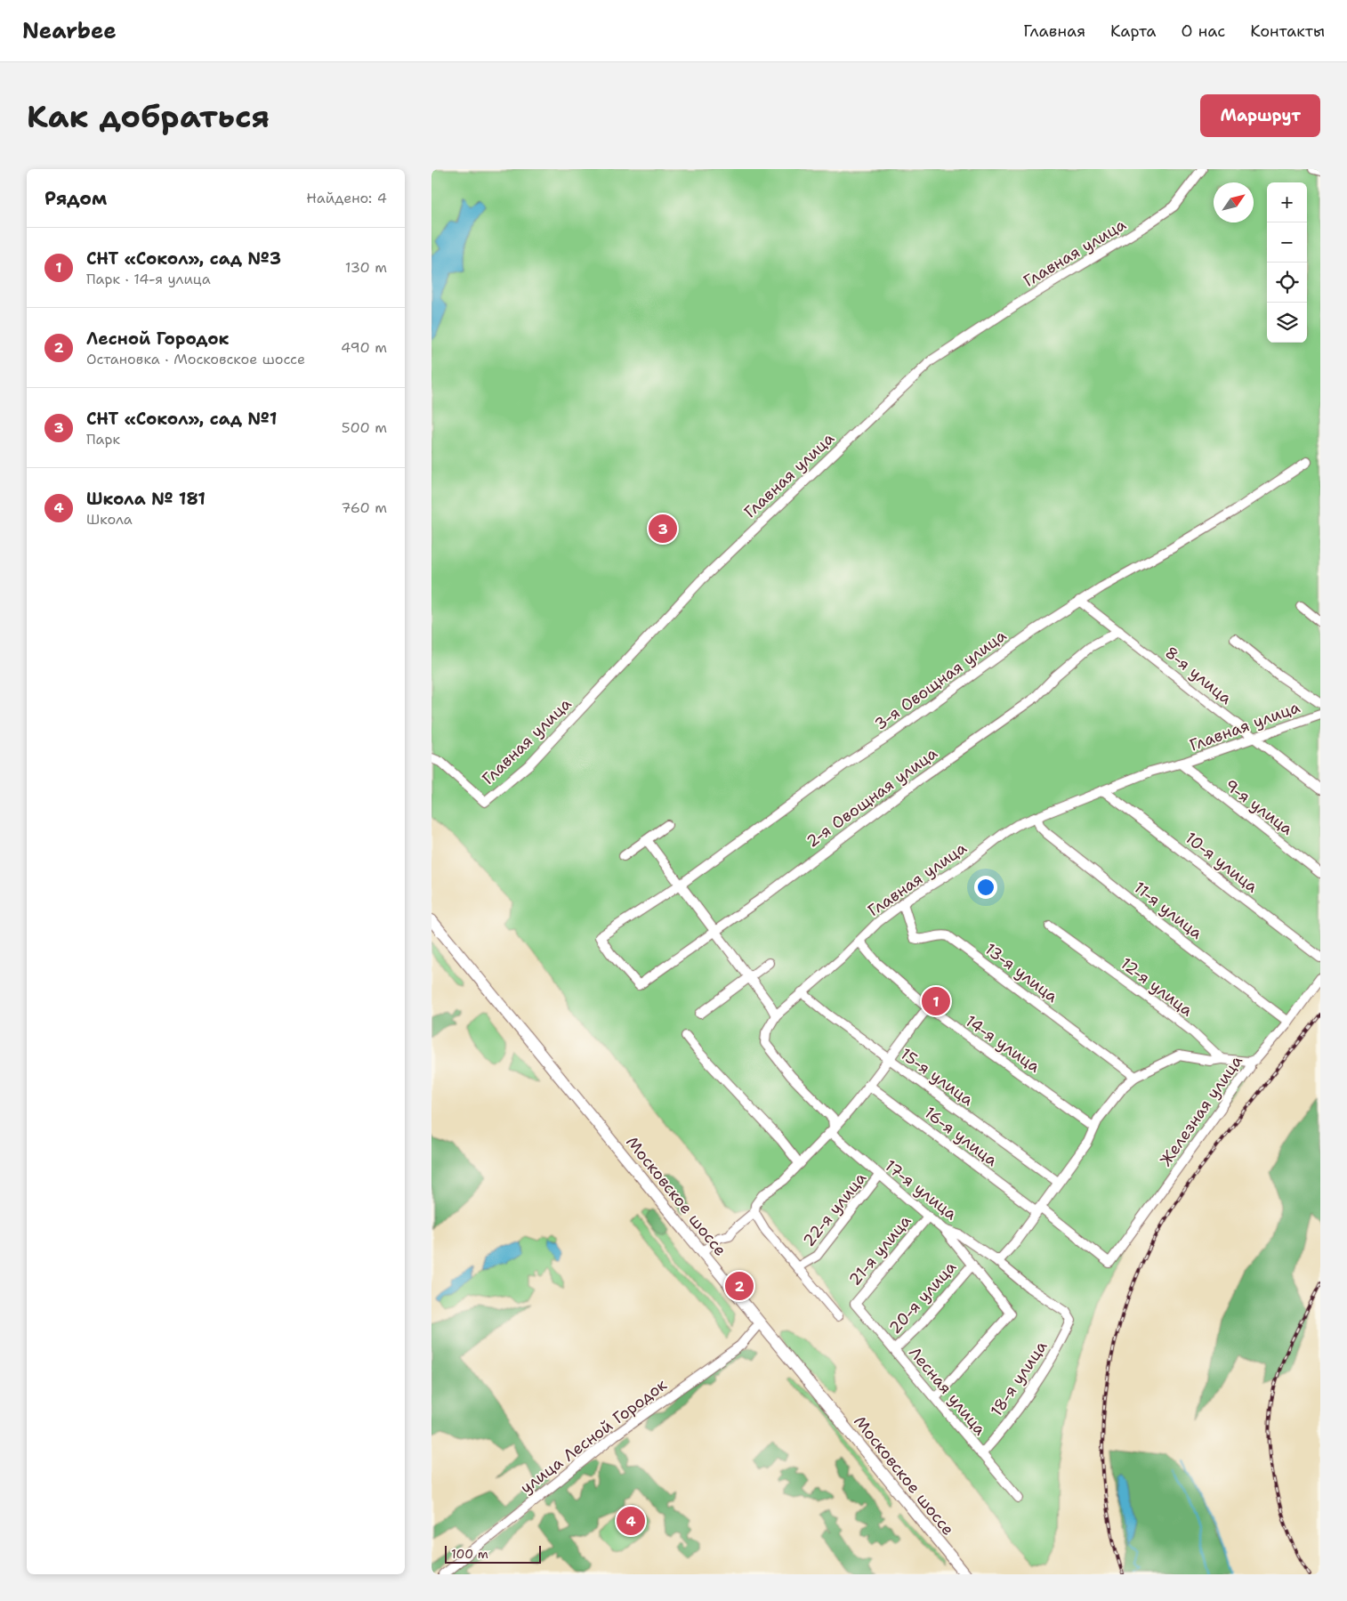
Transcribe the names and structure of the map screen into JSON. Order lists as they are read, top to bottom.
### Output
{
  "streets": {
    "main road": ["Московское шоссе"],
    "street": [
      "Главная улица",
      "8-я улица",
      "3-я Овощная улица",
      "2-я Овощная улица",
      "9-я улица",
      "10-я улица",
      "11-я улица",
      "13-я улица",
      "12-я улица",
      "14-я улица",
      "15-я улица",
      "Железная улица",
      "16-я улица",
      "17-я улица",
      "22-я улица",
      "21-я улица",
      "20-я улица",
      "18-я улица",
      "Лесная улица",
      "улица Лесной Городок"
    ]
  },
  "crossings": [
    ["Главная улица", "8-я улица"],
    ["Главная улица", "9-я улица"],
    ["Главная улица", "10-я улица"],
    ["Главная улица", "11-я улица"],
    ["Главная улица", "13-я улица"],
    ["Главная улица", "14-я улица"],
    ["Главная улица", "15-я улица"],
    ["Главная улица", "17-я улица"],
    ["8-я улица", "3-я Овощная улица"],
    ["8-я улица", "2-я Овощная улица"],
    ["3-я Овощная улица", "2-я Овощная улица"],
    ["11-я улица", "Железная улица"],
    ["Железная улица", "16-я улица"],
    ["17-я улица", "22-я улица"],
    ["17-я улица", "21-я улица"],
    ["17-я улица", "18-я улица"],
    ["Московское шоссе", "улица Лесной Городок"],
    ["21-я улица", "Лесная улица"],
    ["20-я улица", "Лесная улица"],
    ["18-я улица", "Лесная улица"]
  ],
  "scale_bar": "100 m",
  "north": "top right",
  "page": {
    "header": "Nearbee",
    "nav": [
      "Главная",
      "Карта",
      "О нас",
      "Контакты"
    ],
    "buttons": "Маршрут",
    "title": "Как добраться",
    "heading": ["Рядом", "Найдено: 4"],
    "map_buttons": ["+", "−"],
    "list": [
      {
        "mark": "1",
        "name": "СНТ «Сокол», сад №3",
        "note": "Парк · 14-я улица",
        "value": "130 m"
      },
      {
        "mark": "2",
        "name": "Лесной Городок",
        "note": "Остановка · Московское шоссе",
        "value": "490 m"
      },
      {
        "mark": "3",
        "name": "СНТ «Сокол», сад №1",
        "note": "Парк",
        "value": "500 m"
      },
      {
        "mark": "4",
        "name": "Школа № 181",
        "note": "Школа",
        "value": "760 m"
      }
    ],
    "pins": [
      "3",
      "1",
      "2",
      "4"
    ],
    "scale": "100 m"
  }
}
